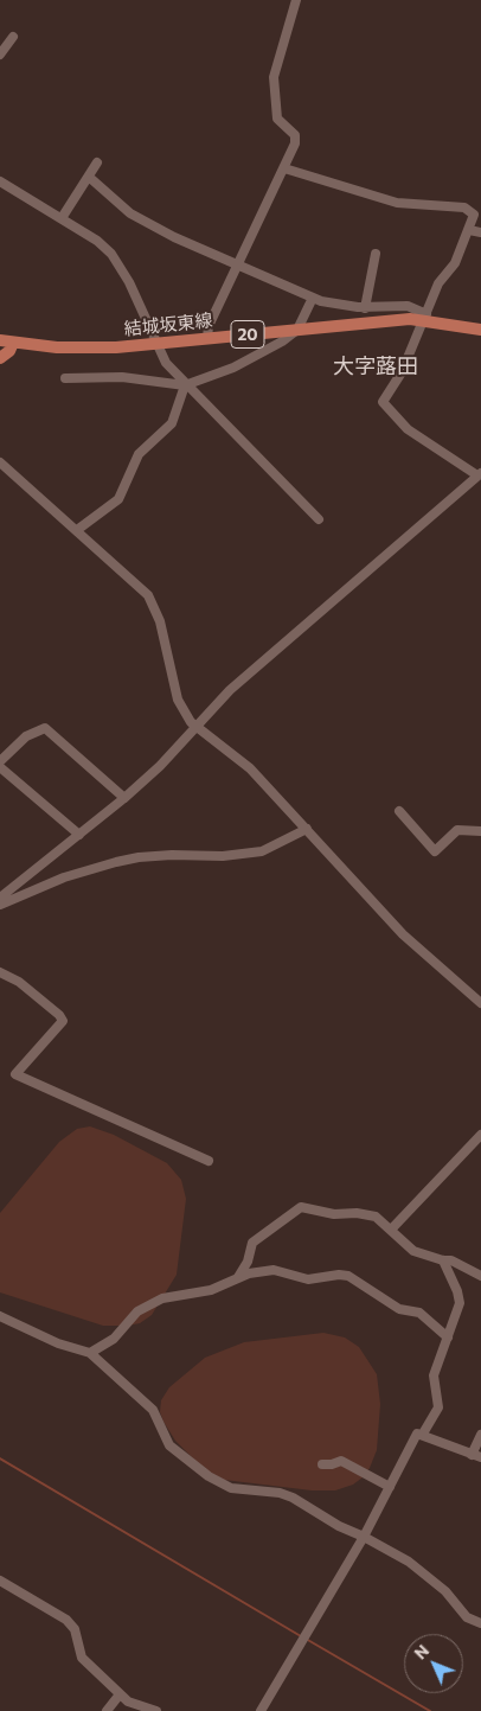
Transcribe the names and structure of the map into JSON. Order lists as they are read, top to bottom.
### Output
{
  "streets": {
    "main road": ["結城坂東線", "20"]
  },
  "districts": ["大字蕗田"],
  "north": "top left"
}
